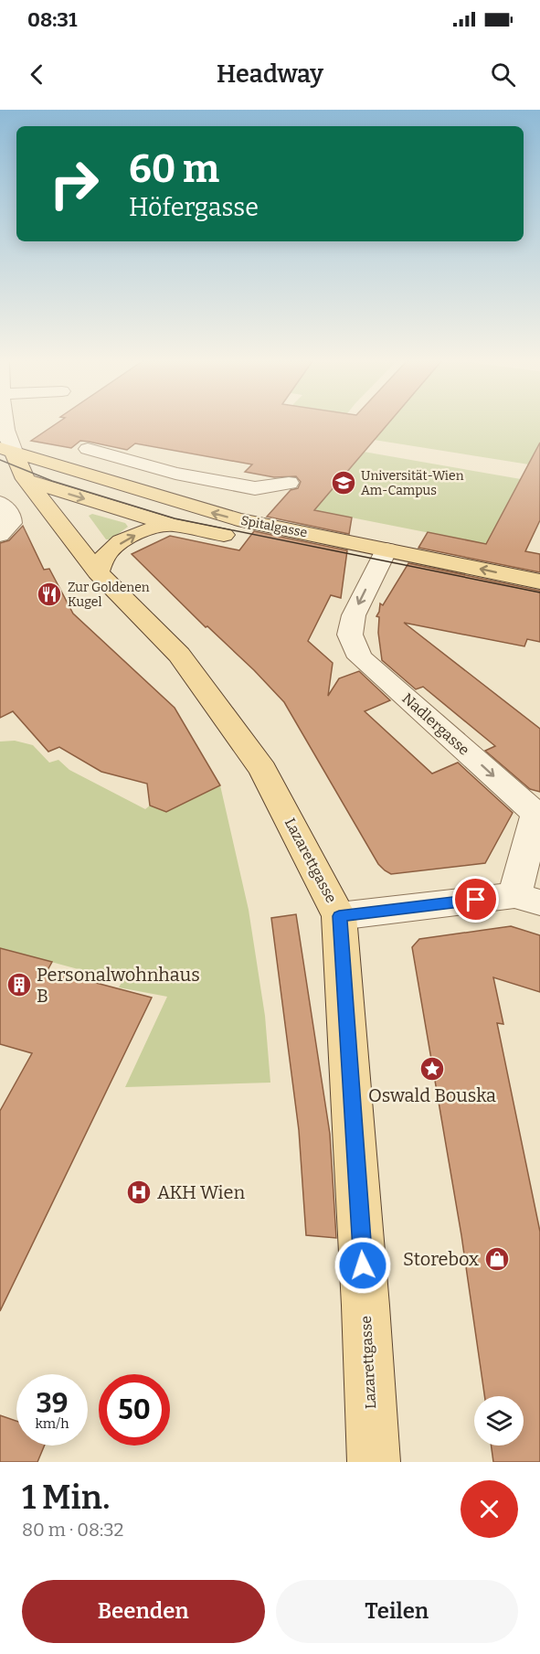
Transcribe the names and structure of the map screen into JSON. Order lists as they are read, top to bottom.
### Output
{
  "streets": {
    "main road": ["Spitalgasse", "Lazarettgasse"],
    "street": ["Nadlergasse"]
  },
  "crossings": [
    ["Spitalgasse", "Nadlergasse"],
    ["Spitalgasse", "Lazarettgasse"]
  ],
  "one_way": ["Nadlergasse"],
  "places": {
    "school or university": ["Universität-Wien Am-Campus"],
    "restaurant": ["Zur Goldenen Kugel"],
    "building": ["Personalwohnhaus B"],
    "place": ["Oswald Bouska"],
    "hospital": ["AKH Wien"],
    "shop": ["Storebox"]
  },
  "page": {
    "status": "08:31",
    "header": "Headway",
    "turn": ["60 m", "Höfergasse"],
    "speed": "39 km/h",
    "limit": "50",
    "heading": ["1 Min.", "80 m · 08:32"],
    "buttons": ["Beenden", "Teilen"]
  }
}
